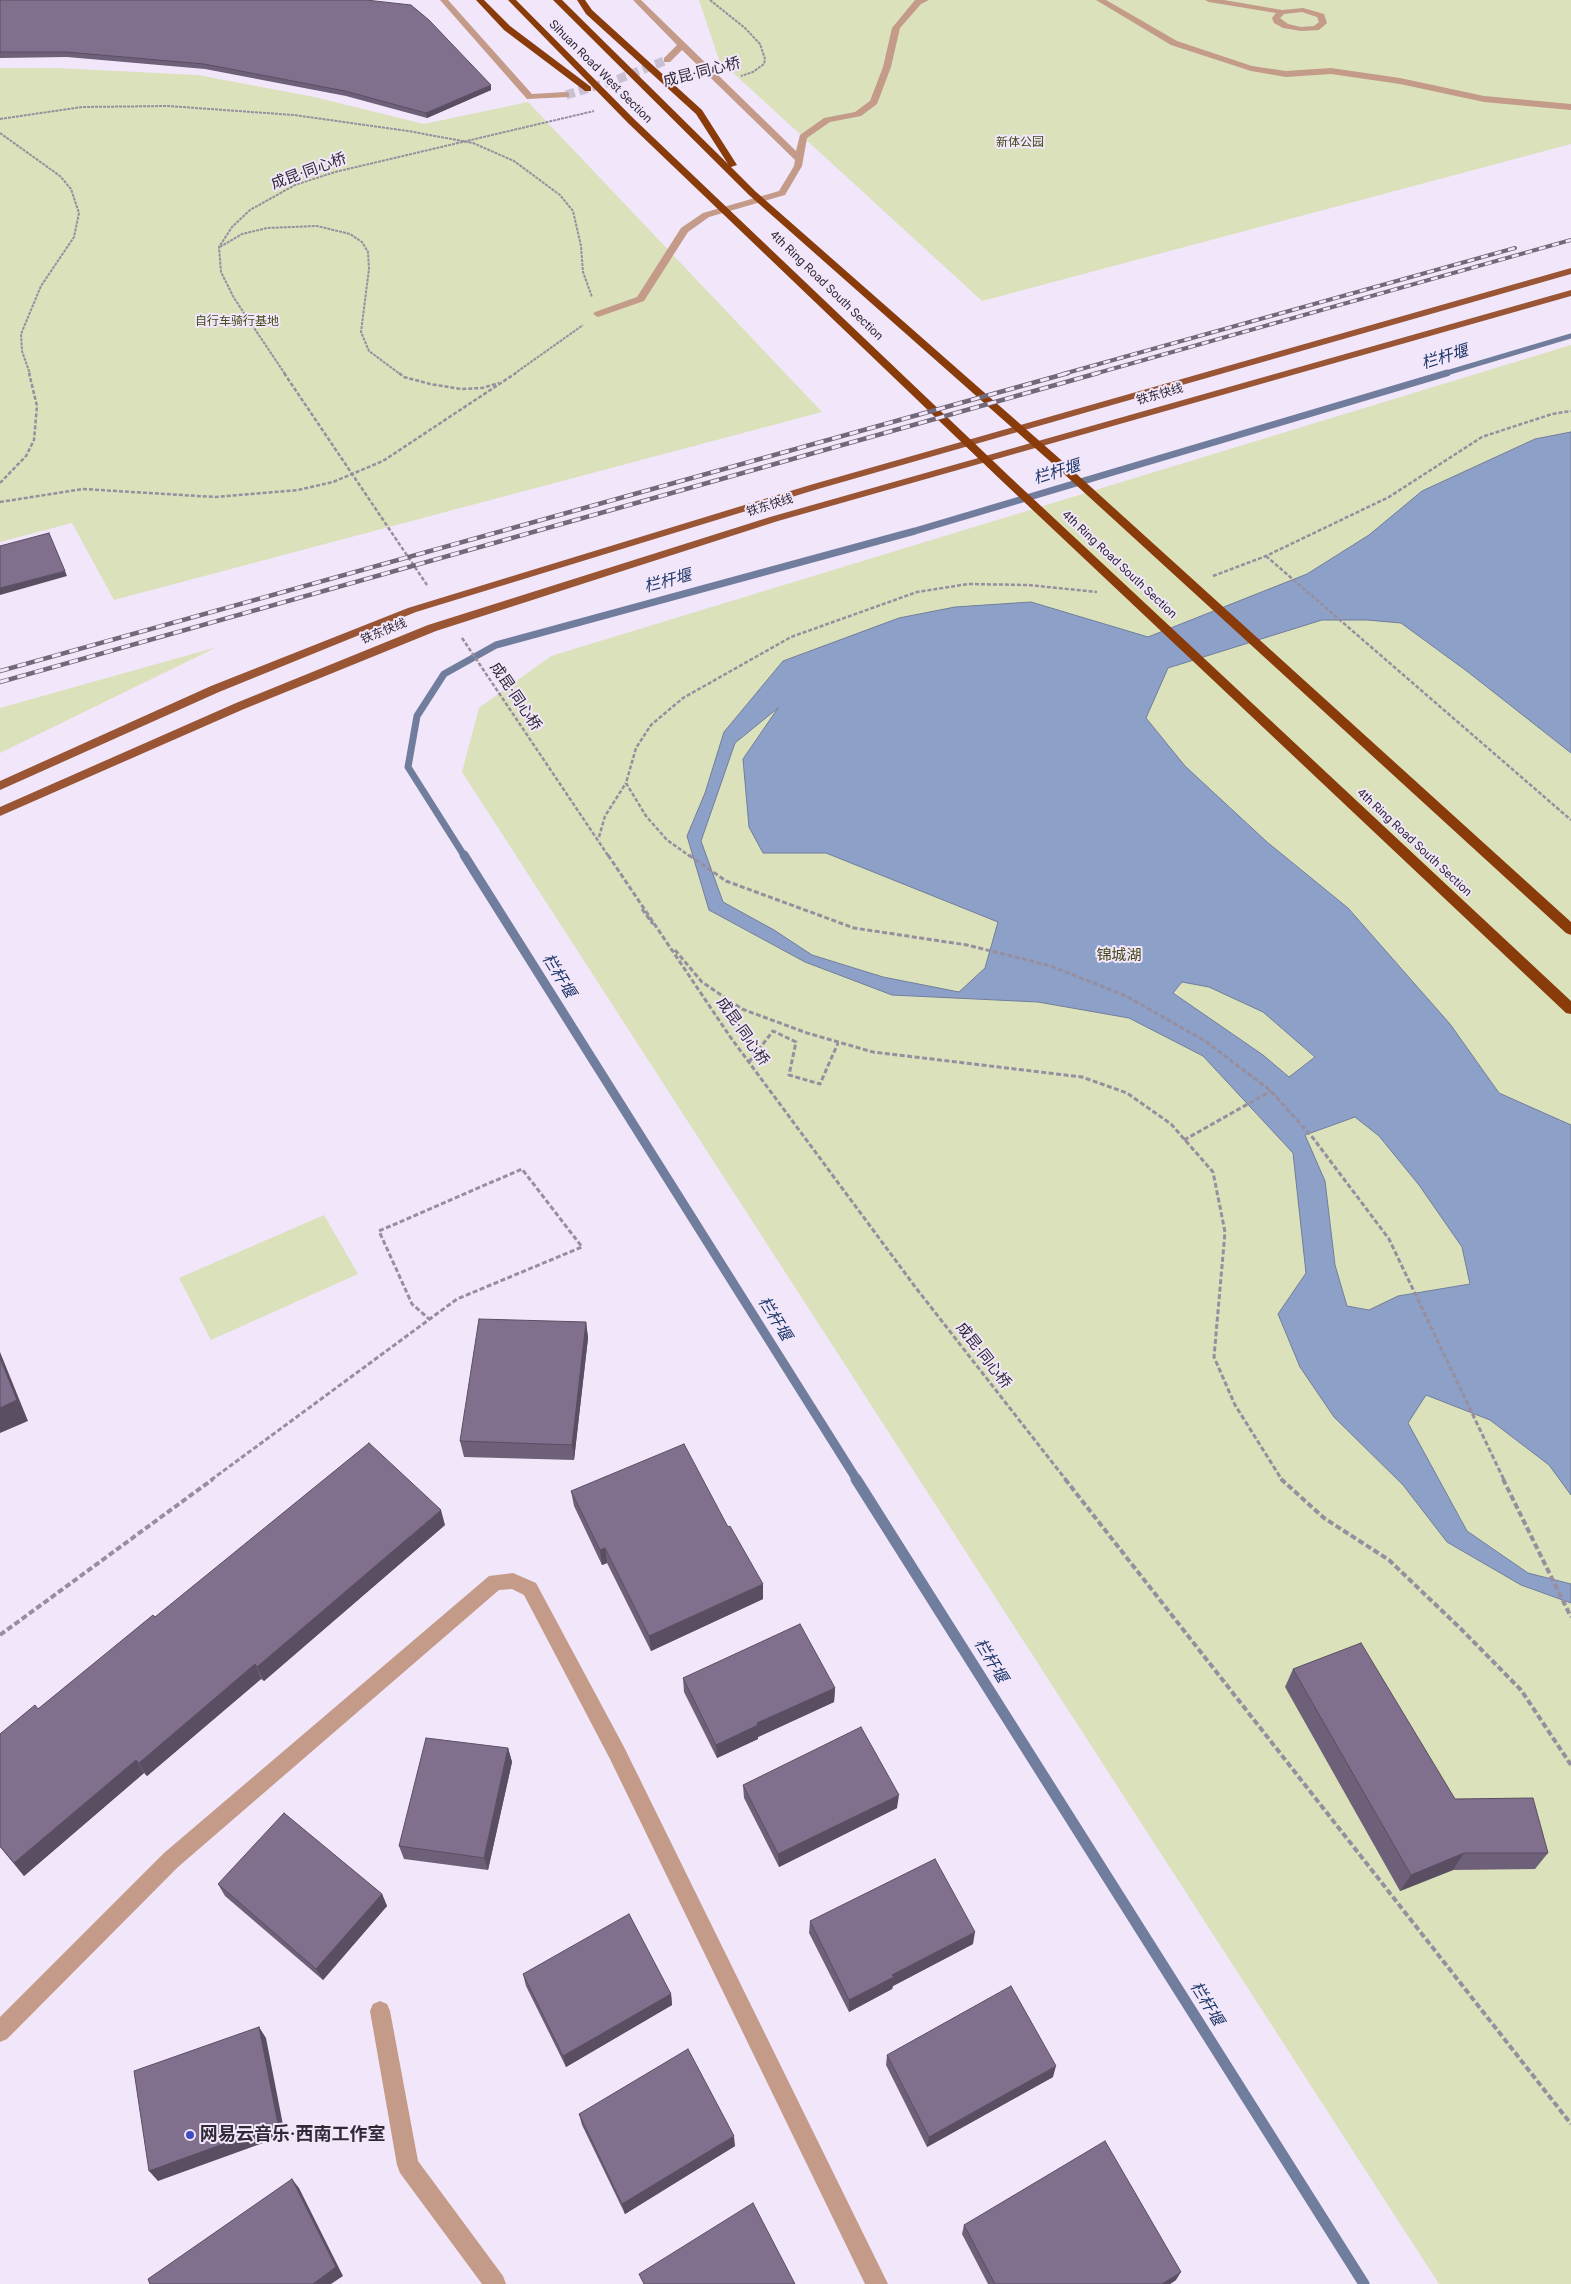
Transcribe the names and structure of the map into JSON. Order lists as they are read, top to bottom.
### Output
{
  "streets": {
    "highway": ["Sihuan Road West Section", "4th Ring Road South Section"],
    "main road": ["铁东快线"],
    "path": ["成昆·同心桥"]
  },
  "crossings": [
    ["Sihuan Road West Section", "4th Ring Road South Section"]
  ],
  "water": ["栏杆堰"],
  "parks": ["新体公园", "自行车骑行基地", "锦城湖"],
  "places": ["网易云音乐·西南工作室"]
}
